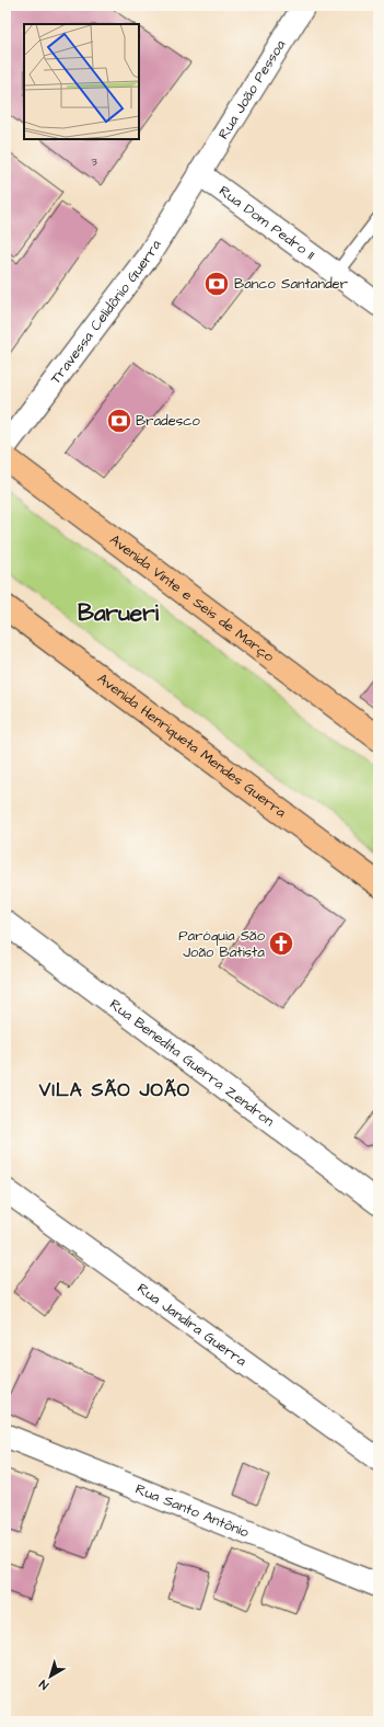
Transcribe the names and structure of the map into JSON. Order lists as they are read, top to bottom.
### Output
{
  "streets": {
    "main road": ["Avenida Vinte e Seis de Março", "Avenida Henriqueta Mendes Guerra"],
    "street": [
      "Rua João Pessoa",
      "Rua Dom Pedro II",
      "Travessa Celidônio Guerra",
      "Rua Benedita Guerra Zendron",
      "Rua Jandira Guerra",
      "Rua Santo Antônio"
    ]
  },
  "crossings": [
    ["Rua João Pessoa", "Rua Dom Pedro II"],
    ["Rua João Pessoa", "Travessa Celidônio Guerra"],
    ["Rua Dom Pedro II", "Travessa Celidônio Guerra"]
  ],
  "districts": ["Barueri", "VILA SÃO JOÃO"],
  "places": {
    "bank": ["Banco Santander", "Bradesco"],
    "church": ["Paróquia São João Batista"]
  },
  "house_numbers": ["3"],
  "north": "bottom left"
}
